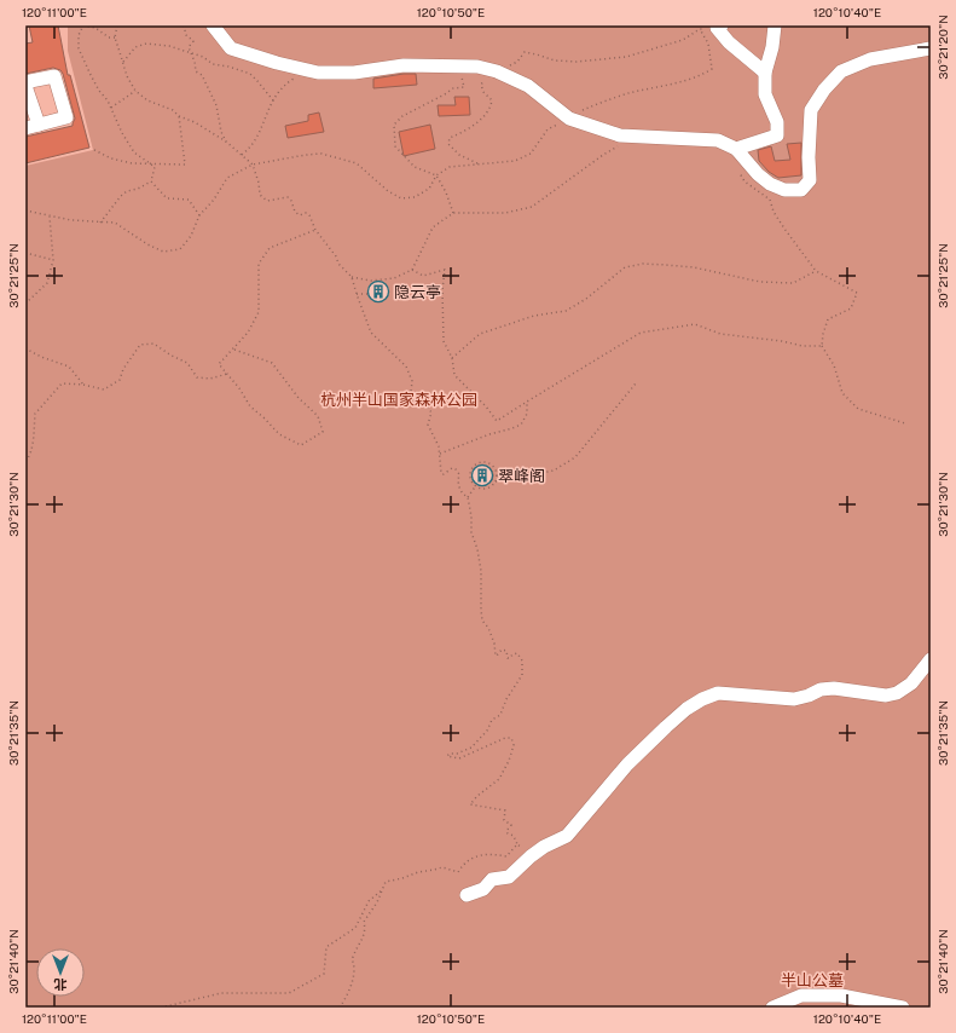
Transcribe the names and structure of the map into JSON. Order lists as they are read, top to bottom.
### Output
{
  "parks": ["杭州半山国家森林公园", "半山公墓"],
  "places": {
    "building": ["隐云亭", "翠峰阁"]
  },
  "north": "bottom",
  "coordinates": [
    "120°11'00\"E",
    "120°10'50\"E",
    "120°10'40\"E",
    "30°21'20\"N",
    "30°21'25\"N",
    "30°21'30\"N",
    "30°21'35\"N",
    "30°21'40\"N"
  ]
}
